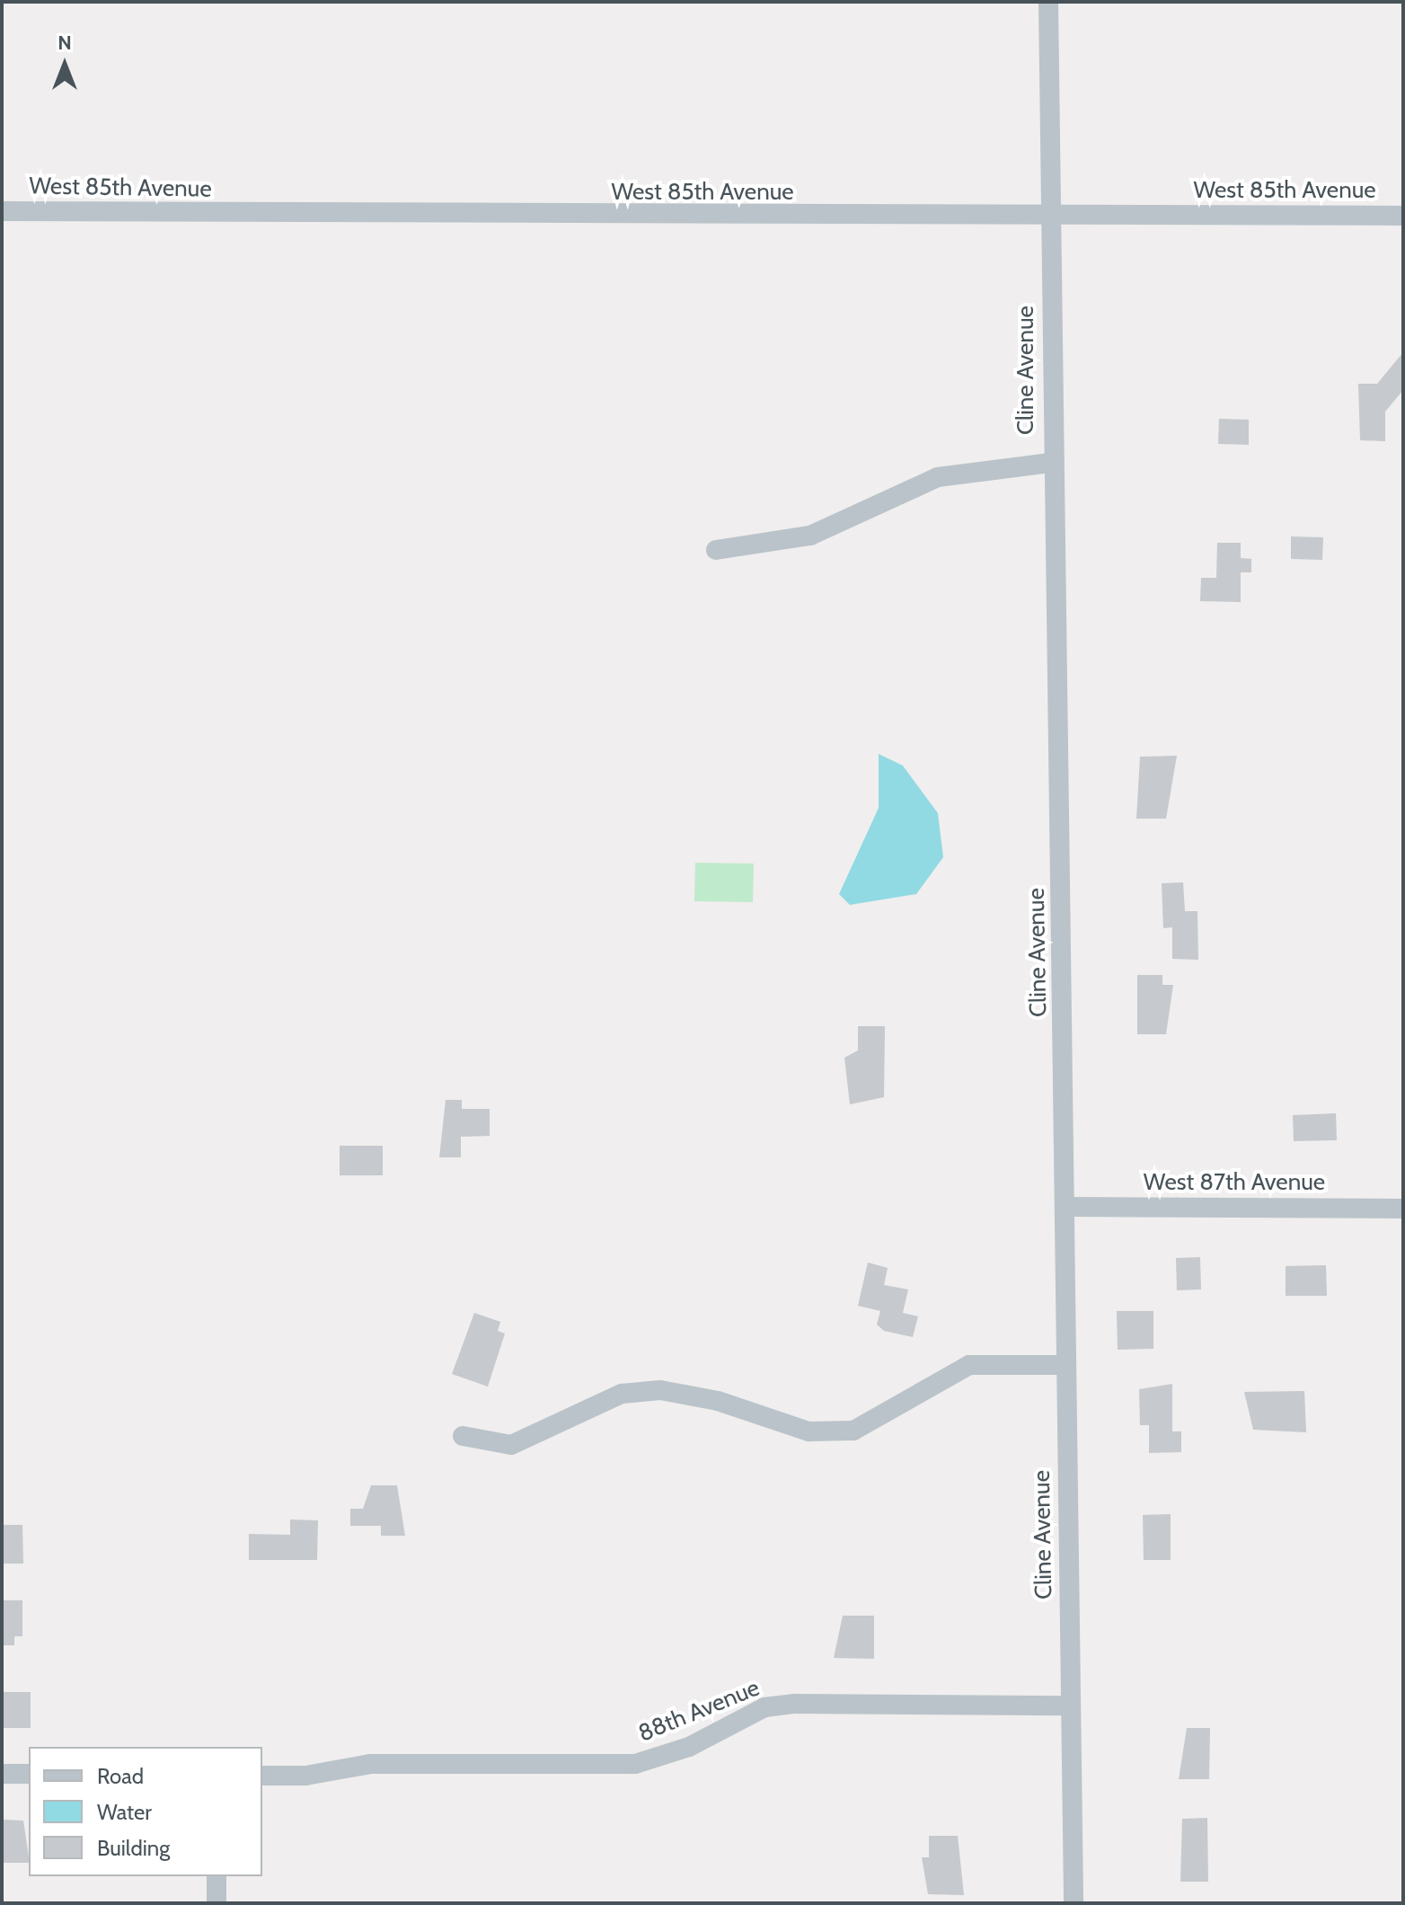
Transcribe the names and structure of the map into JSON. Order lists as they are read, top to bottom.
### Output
{
  "streets": {
    "street": [
      "West 85th Avenue",
      "Cline Avenue",
      "West 87th Avenue",
      "88th Avenue"
    ]
  },
  "crossings": [
    ["West 85th Avenue", "Cline Avenue"],
    ["Cline Avenue", "West 87th Avenue"],
    ["Cline Avenue", "88th Avenue"]
  ],
  "legend": ["Road", "Water", "Building"],
  "north": "top"
}
